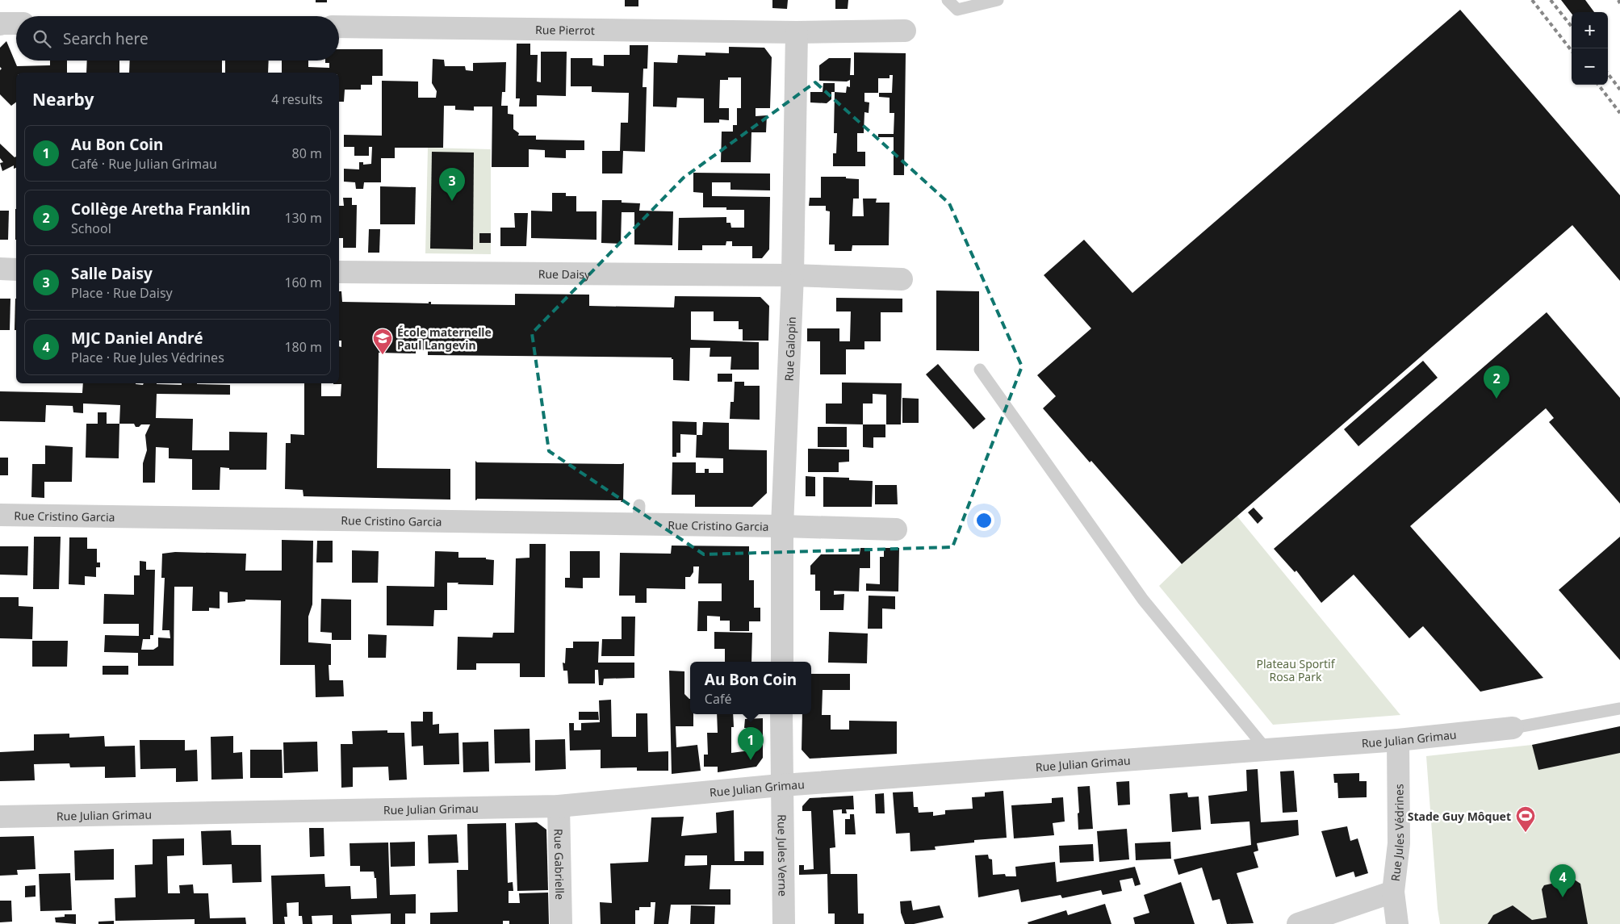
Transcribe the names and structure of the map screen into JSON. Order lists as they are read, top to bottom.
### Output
{
  "streets": {
    "street": [
      "Rue Pierrot",
      "Rue Daisy",
      "Rue Galopin",
      "Rue Cristino Garcia",
      "Rue Julian Grimau",
      "Rue Jules Védrines",
      "Rue Jules Verne",
      "Rue Gabrielle"
    ]
  },
  "crossings": [
    ["Rue Pierrot", "Rue Galopin"],
    ["Rue Daisy", "Rue Galopin"],
    ["Rue Galopin", "Rue Cristino Garcia"],
    ["Rue Julian Grimau", "Rue Jules Védrines"],
    ["Rue Julian Grimau", "Rue Jules Verne"],
    ["Rue Julian Grimau", "Rue Gabrielle"]
  ],
  "parks": ["Plateau Sportif Rosa Park"],
  "places": {
    "school or university": ["École maternelle Paul Langevin"],
    "sports": ["Stade Guy Môquet"]
  },
  "page": {
    "map_buttons": ["+", "−"],
    "search": "Search here",
    "heading": ["Nearby", "4 results"],
    "list": [
      {
        "mark": "1",
        "name": "Au Bon Coin",
        "note": "Café · Rue Julian Grimau",
        "value": "80 m"
      },
      {
        "mark": "2",
        "name": "Collège Aretha Franklin",
        "note": "School",
        "value": "130 m"
      },
      {
        "mark": "3",
        "name": "Salle Daisy",
        "note": "Place · Rue Daisy",
        "value": "160 m"
      },
      {
        "mark": "4",
        "name": "MJC Daniel André",
        "note": "Place · Rue Jules Védrines",
        "value": "180 m"
      }
    ],
    "pins": [
      "3",
      "2",
      "1",
      "4"
    ],
    "popup": ["Au Bon Coin", "Café"]
  }
}
